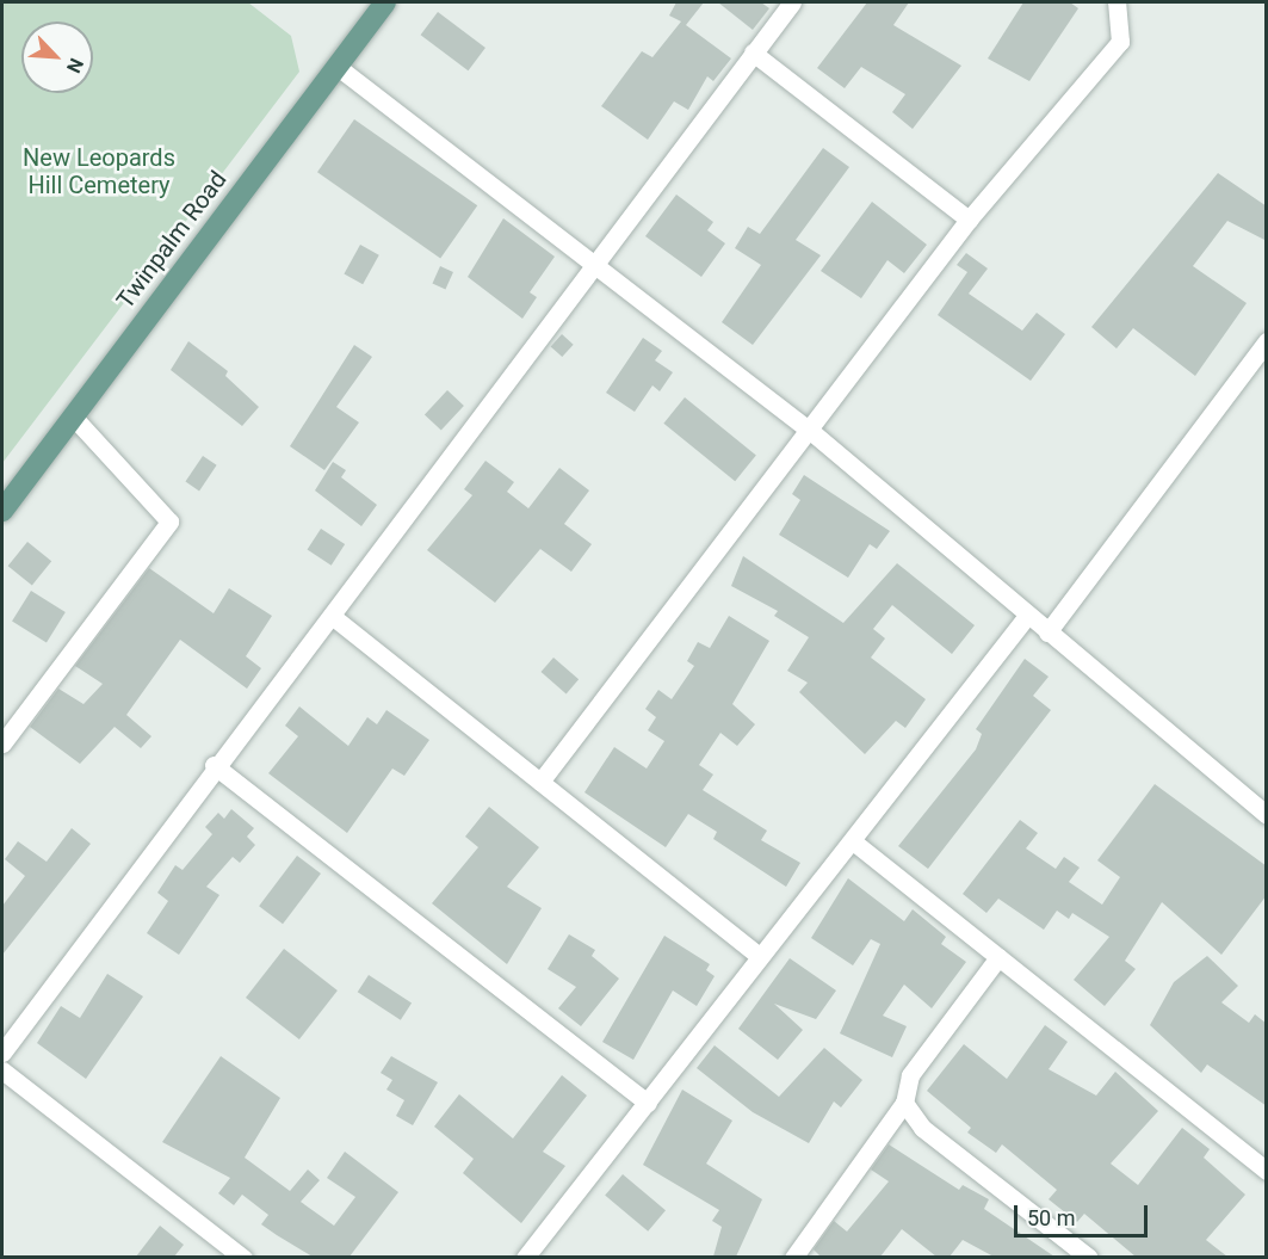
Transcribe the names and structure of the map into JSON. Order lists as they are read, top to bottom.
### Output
{
  "streets": {
    "main road": ["Twinpalm Road"]
  },
  "parks": ["New Leopards Hill Cemetery"],
  "scale_bar": "50 m",
  "north": "bottom right"
}
